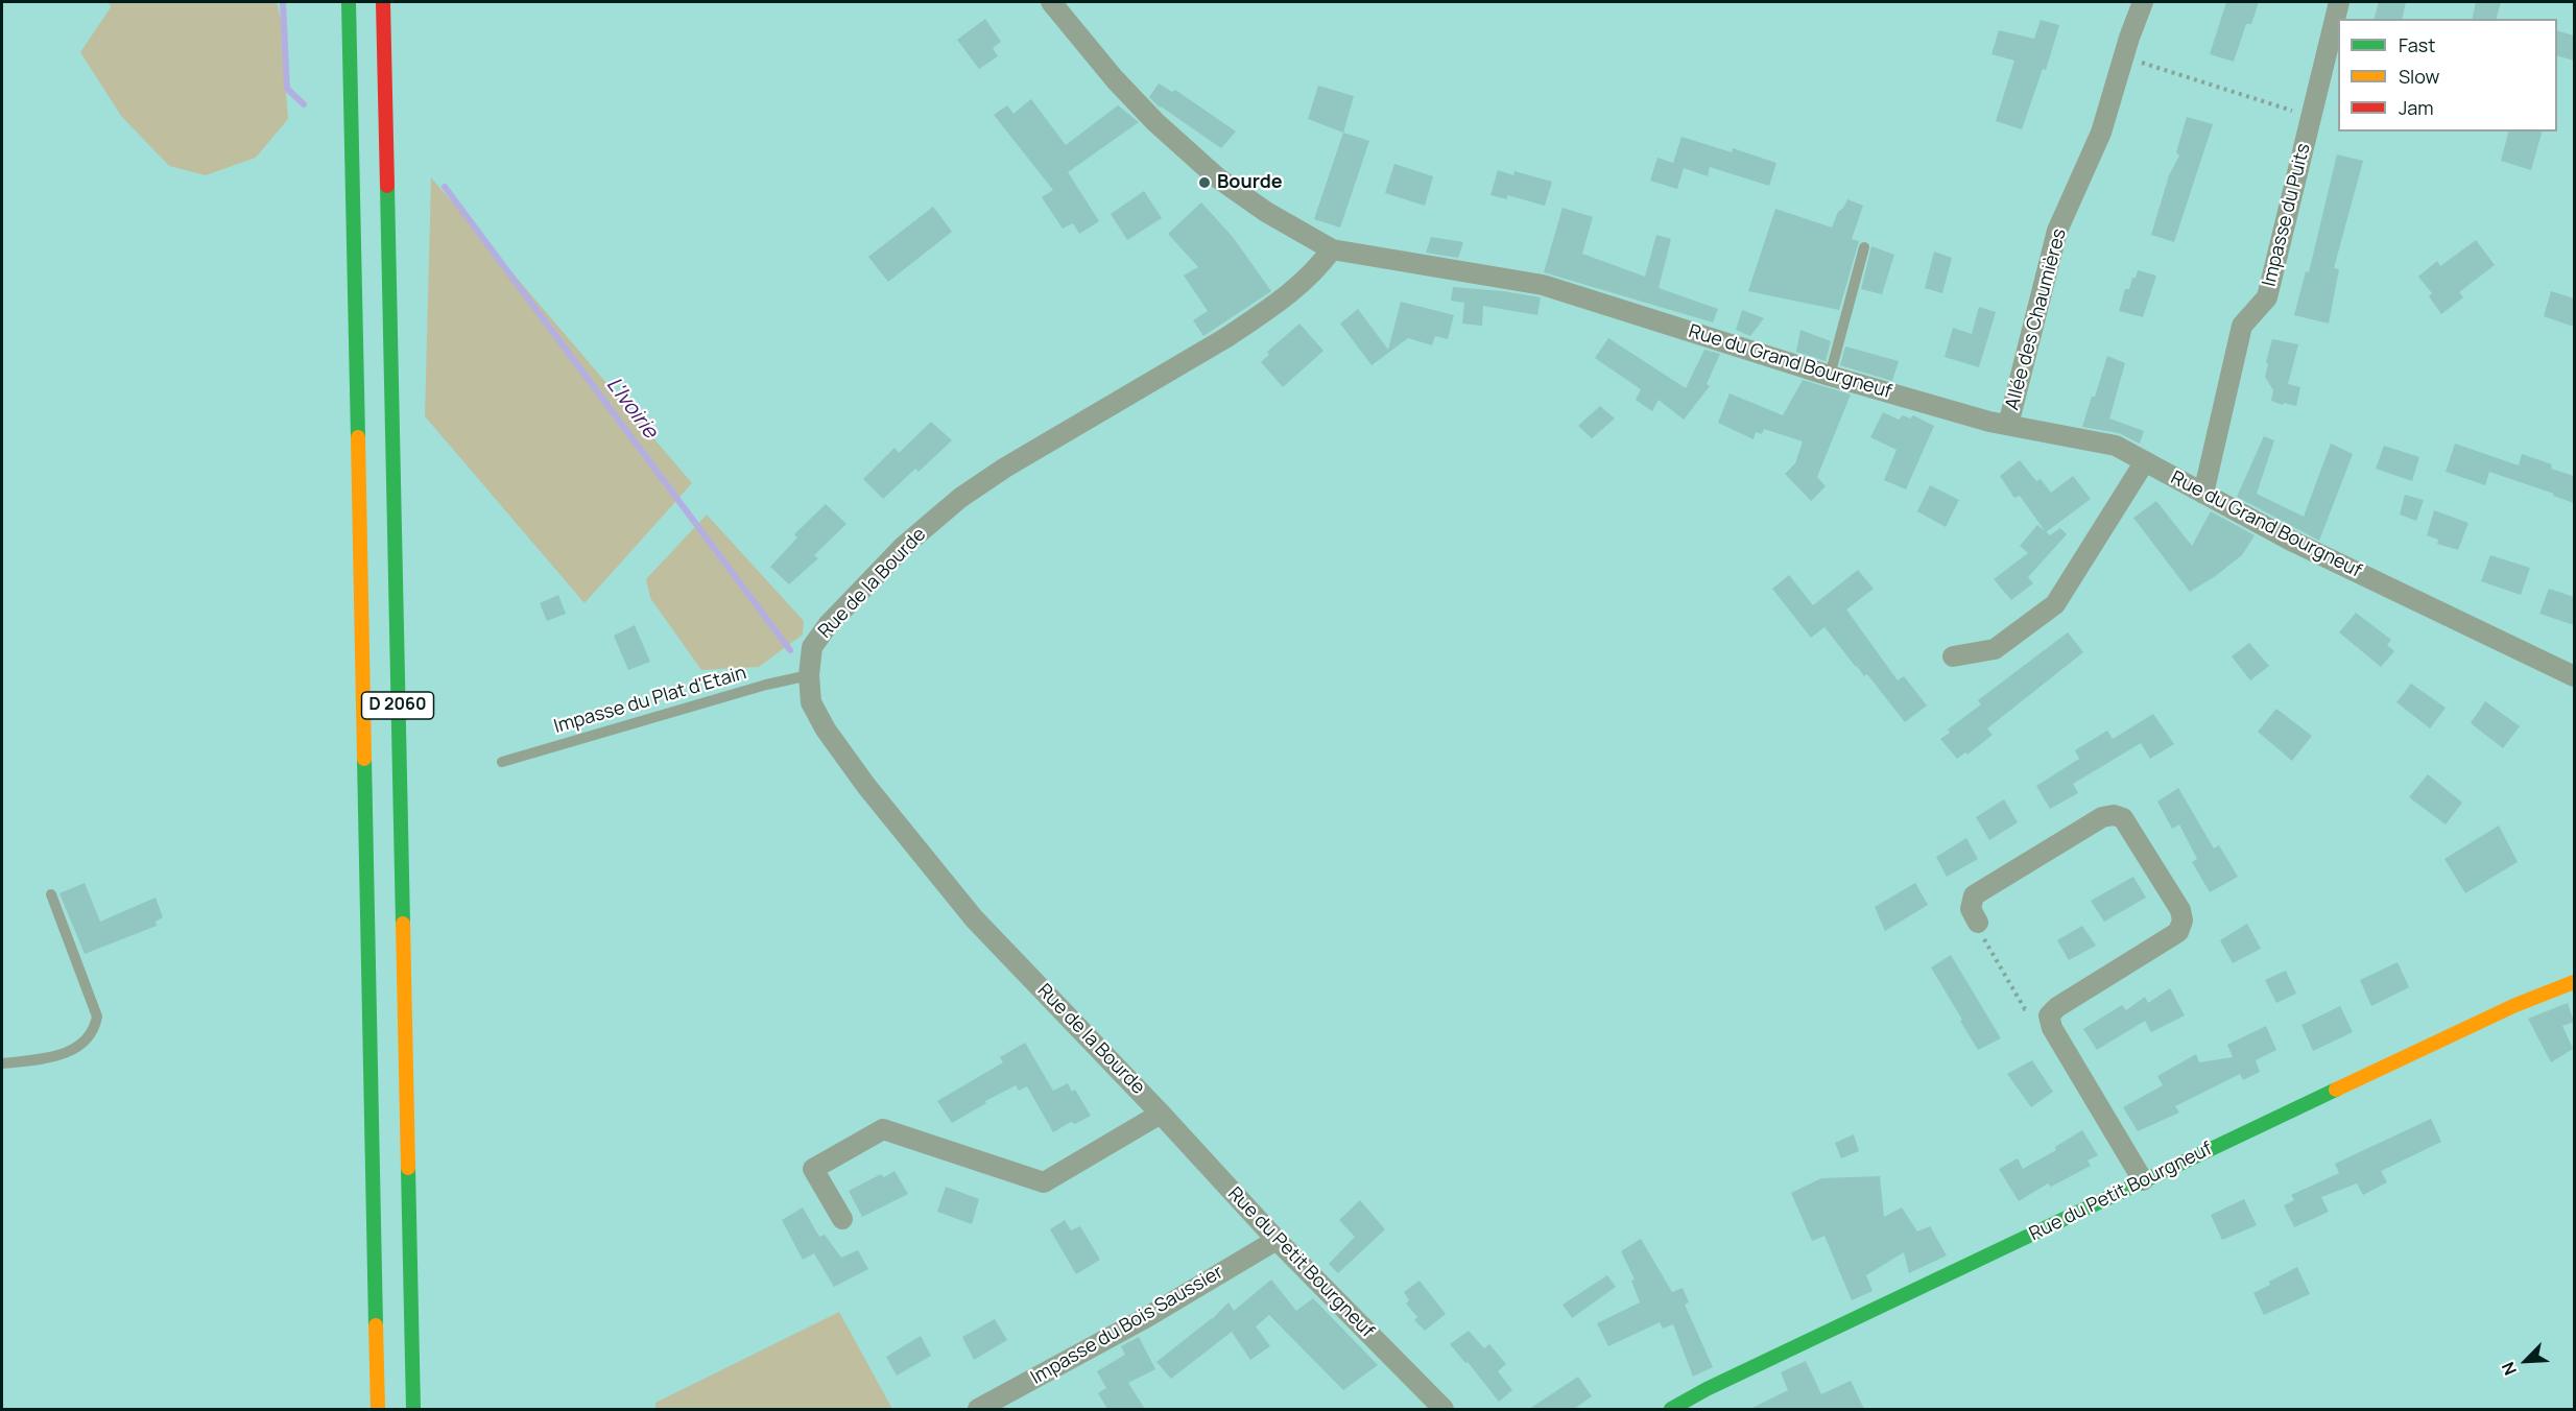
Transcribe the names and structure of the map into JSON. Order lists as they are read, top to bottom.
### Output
{
  "streets": {
    "main road": ["D 2060", "Rue du Petit Bourgneuf"],
    "street": [
      "Impasse du Puits",
      "Allée des Chaumières",
      "Rue du Grand Bourgneuf",
      "Rue de la Bourde",
      "Impasse du Bois Saussier"
    ],
    "lane": ["Impasse du Plat d'Etain"]
  },
  "crossings": [
    ["Impasse du Puits", "Rue du Grand Bourgneuf"],
    ["Allée des Chaumières", "Rue du Grand Bourgneuf"],
    ["Rue du Grand Bourgneuf", "Rue de la Bourde"],
    ["Rue de la Bourde", "Impasse du Plat d'Etain"],
    ["Rue de la Bourde", "Rue du Petit Bourgneuf"],
    ["Rue du Petit Bourgneuf", "Impasse du Bois Saussier"]
  ],
  "water": ["L'Ivoirie"],
  "places": ["Bourde"],
  "legend": ["Fast", "Slow", "Jam"],
  "north": "bottom left"
}
